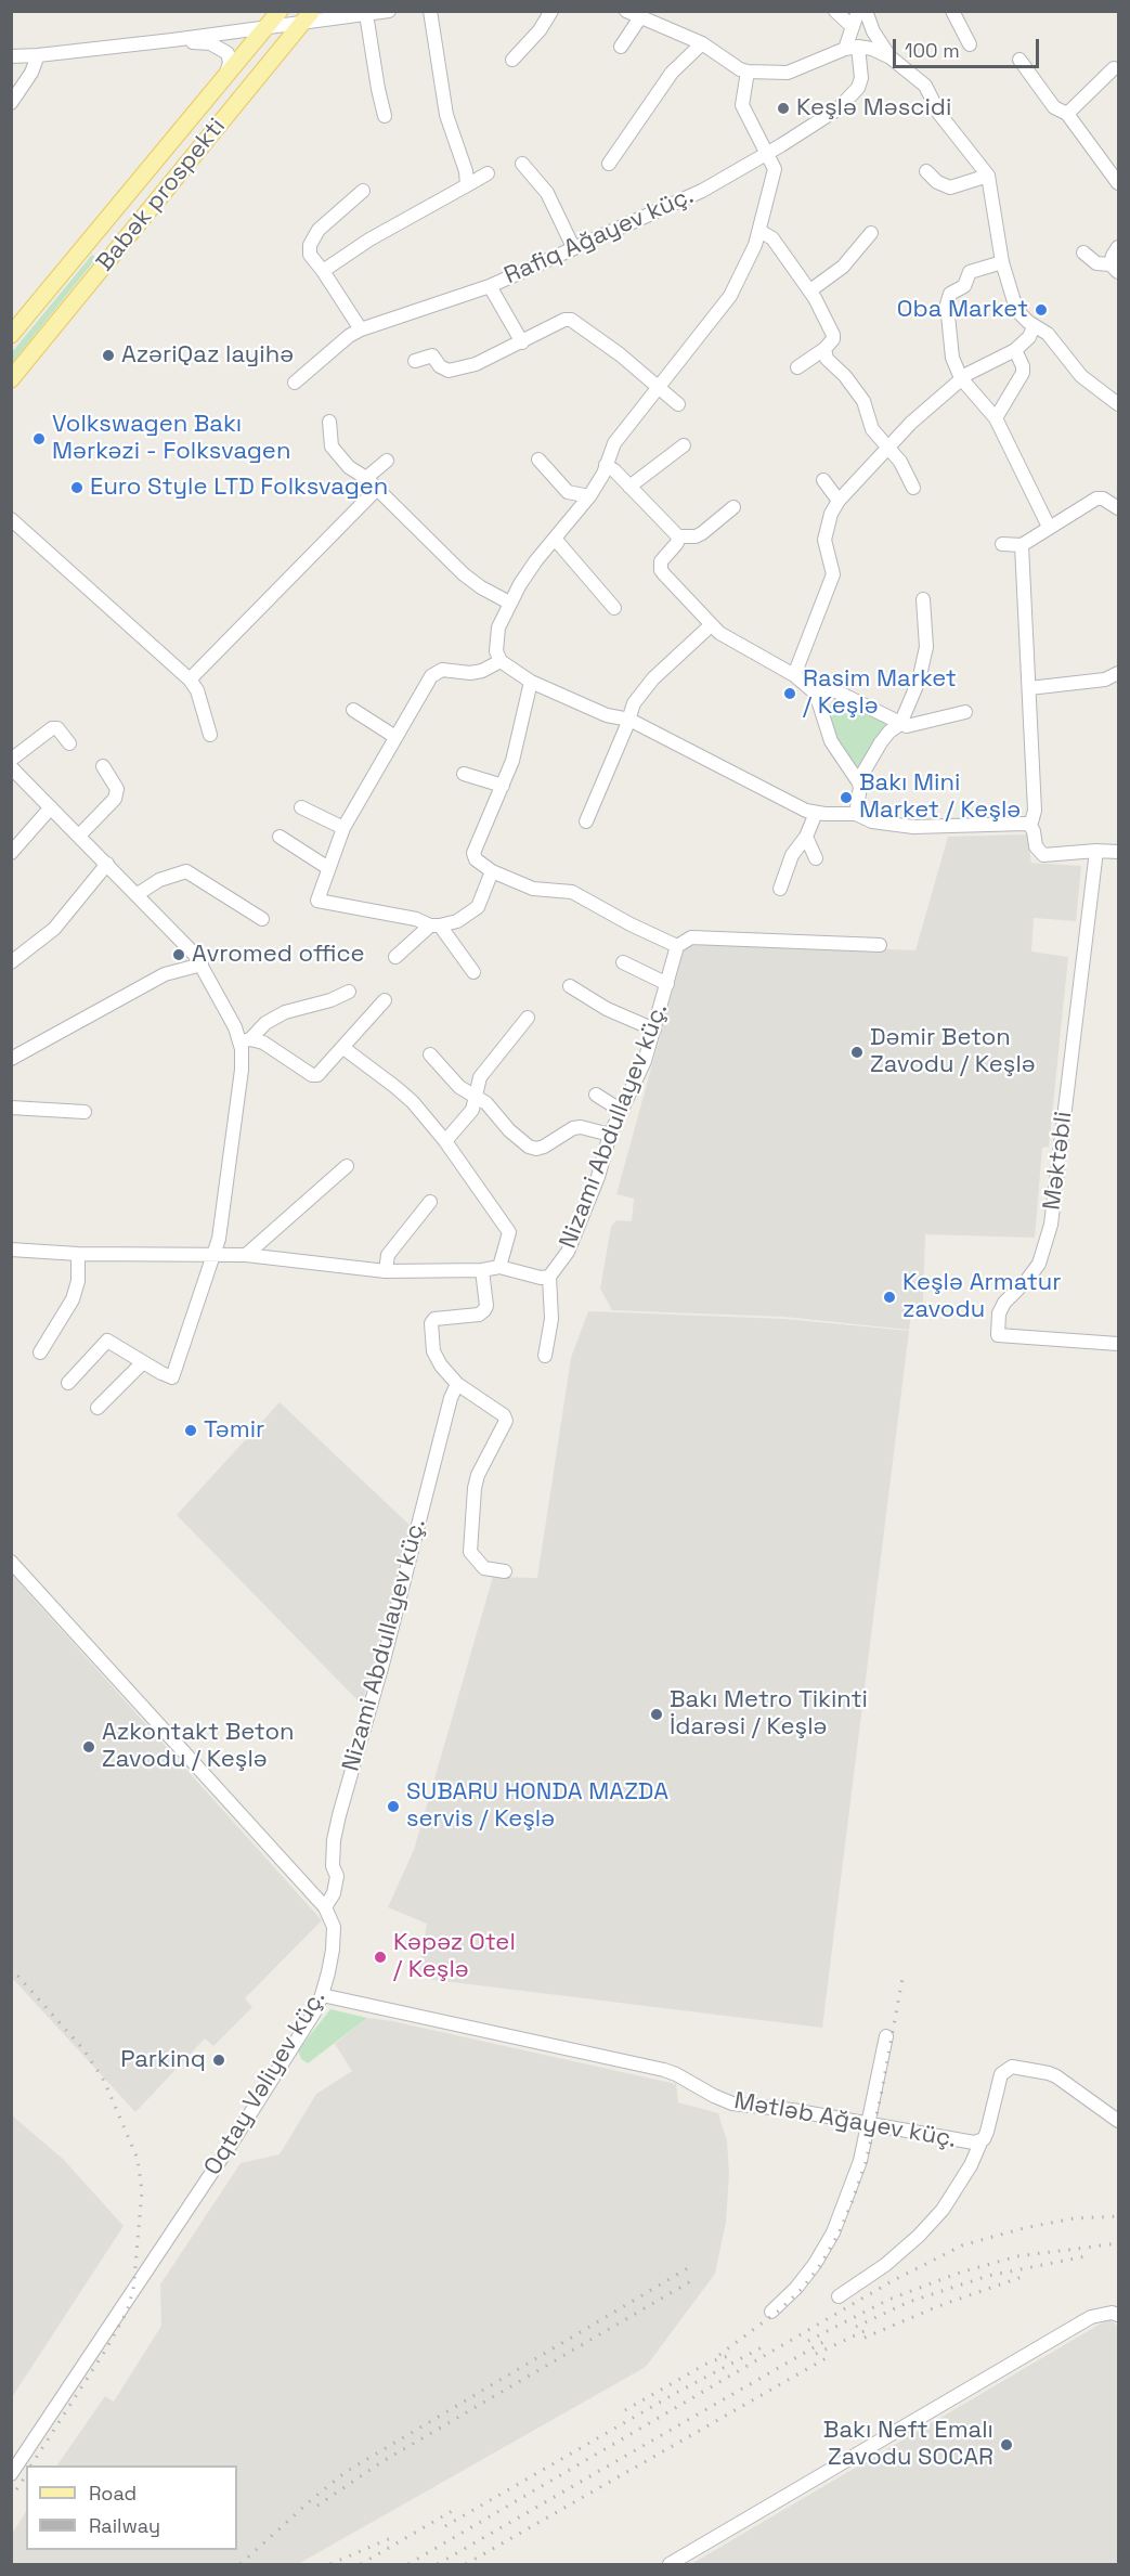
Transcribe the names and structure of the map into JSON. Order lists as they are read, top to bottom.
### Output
{
  "streets": {
    "main road": ["Babək prospekti"],
    "street": [
      "Rafiq Ağayev küç.",
      "Nizami Abdullayev küç.",
      "Məktəbli",
      "Oqtay Vəliyev küç.",
      "Mətləb Ağayev küç."
    ]
  },
  "crossings": [
    ["Nizami Abdullayev küç.", "Oqtay Vəliyev küç."],
    ["Oqtay Vəliyev küç.", "Mətləb Ağayev küç."]
  ],
  "places": [
    "Keşlə Məscidi",
    "Oba Market",
    "AzəriQaz layihə",
    "Volkswagen Bakı Mərkəzi - Folksvagen",
    "Euro Style LTD Folksvagen",
    "Rasim Market / Keşlə",
    "Bakı Mini Market / Keşlə",
    "Avromed office",
    "Dəmir Beton Zavodu / Keşlə",
    "Keşlə Armatur zavodu",
    "Təmir",
    "Bakı Metro Tikinti İdarəsi / Keşlə",
    "Azkontakt Beton Zavodu / Keşlə",
    "SUBARU HONDA MAZDA servis / Keşlə",
    "Kəpəz Otel / Keşlə",
    "Parkinq",
    "Bakı Neft Emalı Zavodu SOCAR"
  ],
  "legend": ["Road", "Railway"],
  "scale_bar": "100 m"
}
